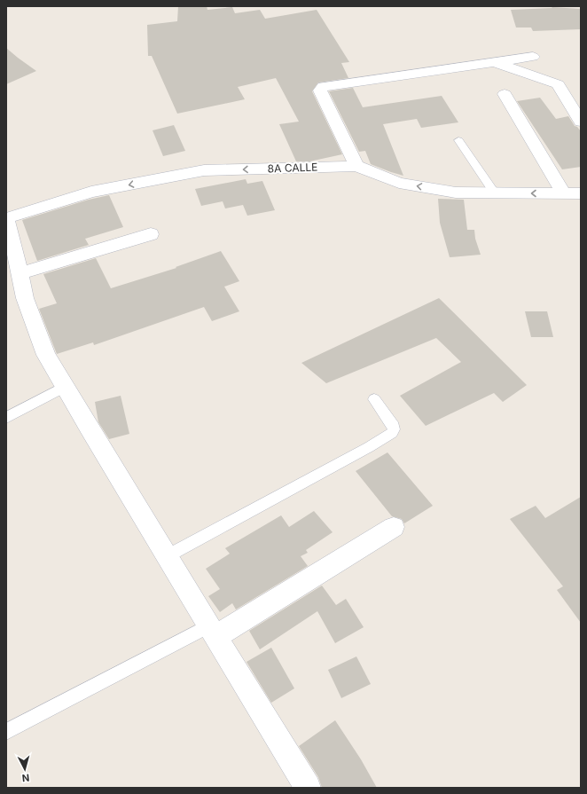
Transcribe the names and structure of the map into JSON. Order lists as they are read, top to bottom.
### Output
{
  "streets": {
    "street": ["8A CALLE"]
  },
  "one_way": ["8A CALLE"],
  "north": "bottom"
}
